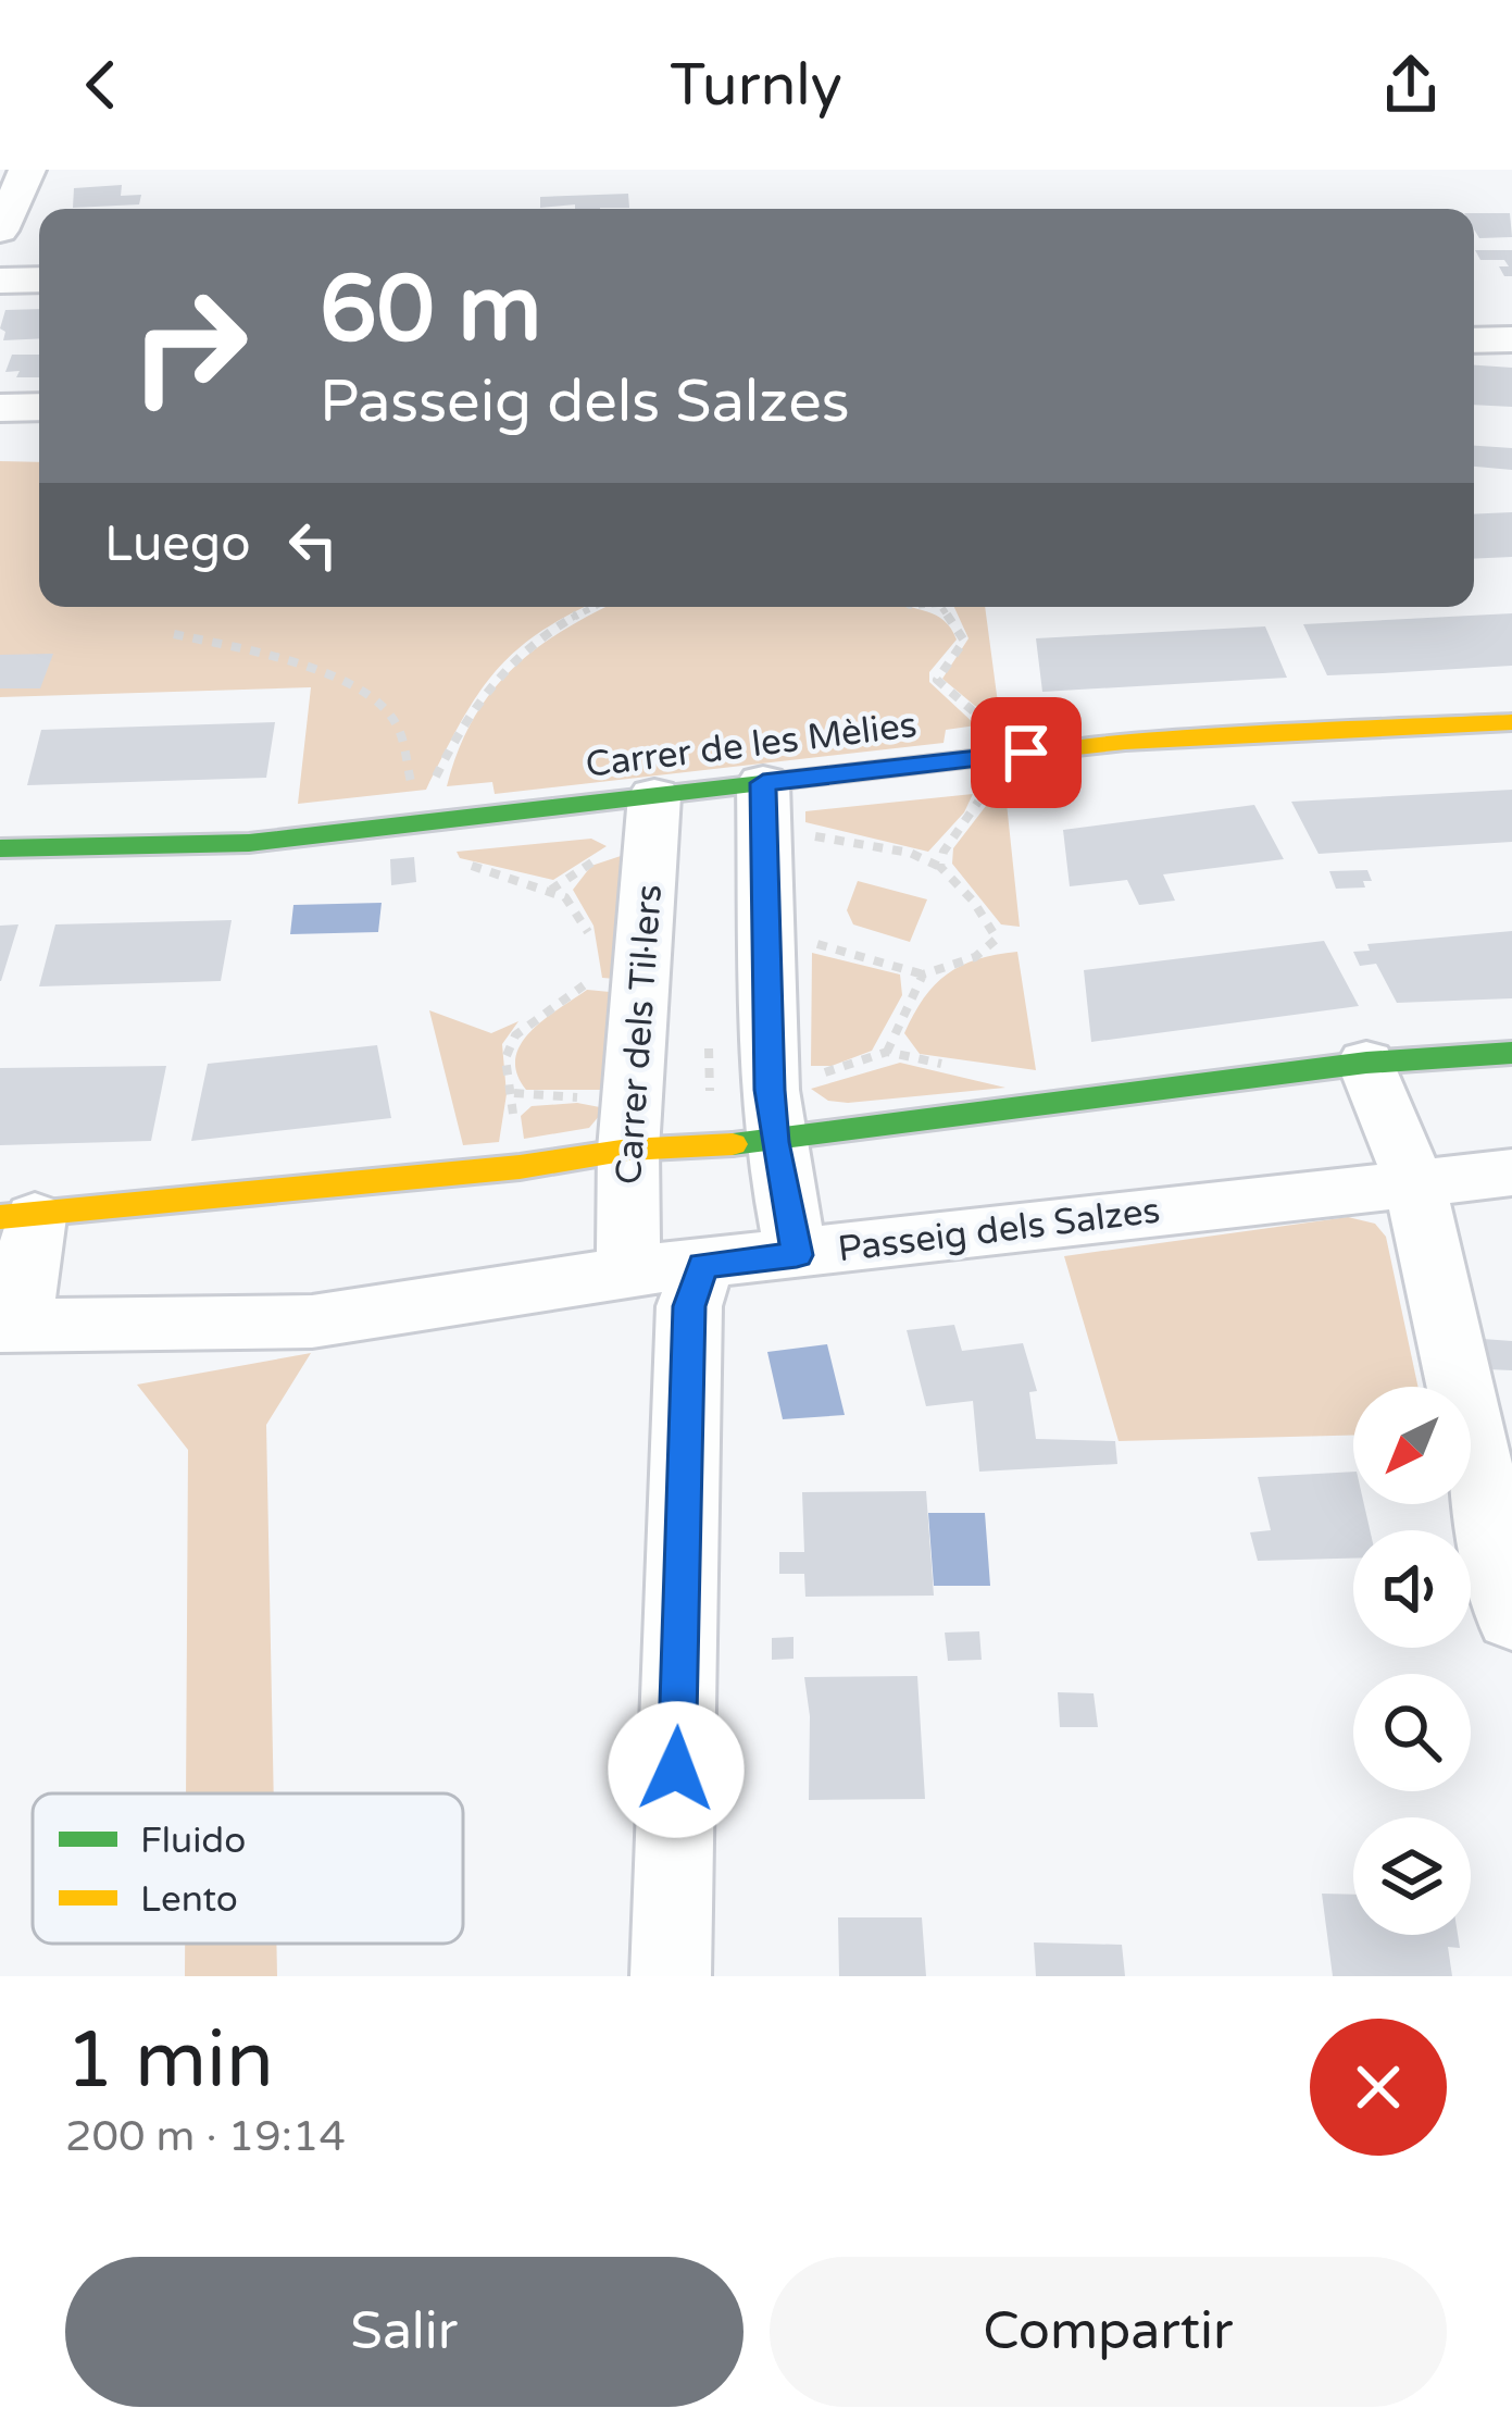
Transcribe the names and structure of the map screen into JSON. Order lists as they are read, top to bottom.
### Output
{
  "streets": {
    "street": ["Carrer de les Mèlies", "Carrer dels Til·lers", "Passeig dels Salzes"]
  },
  "crossings": [
    ["Carrer de les Mèlies", "Carrer dels Til·lers"],
    ["Carrer dels Til·lers", "Passeig dels Salzes"]
  ],
  "legend": ["Fluido", "Lento"],
  "north": "bottom left",
  "page": {
    "header": "Turnly",
    "turn": ["60 m", "Passeig dels Salzes"],
    "then": "Luego",
    "heading": ["1 min", "200 m · 19:14"],
    "buttons": ["Salir", "Compartir"]
  }
}
